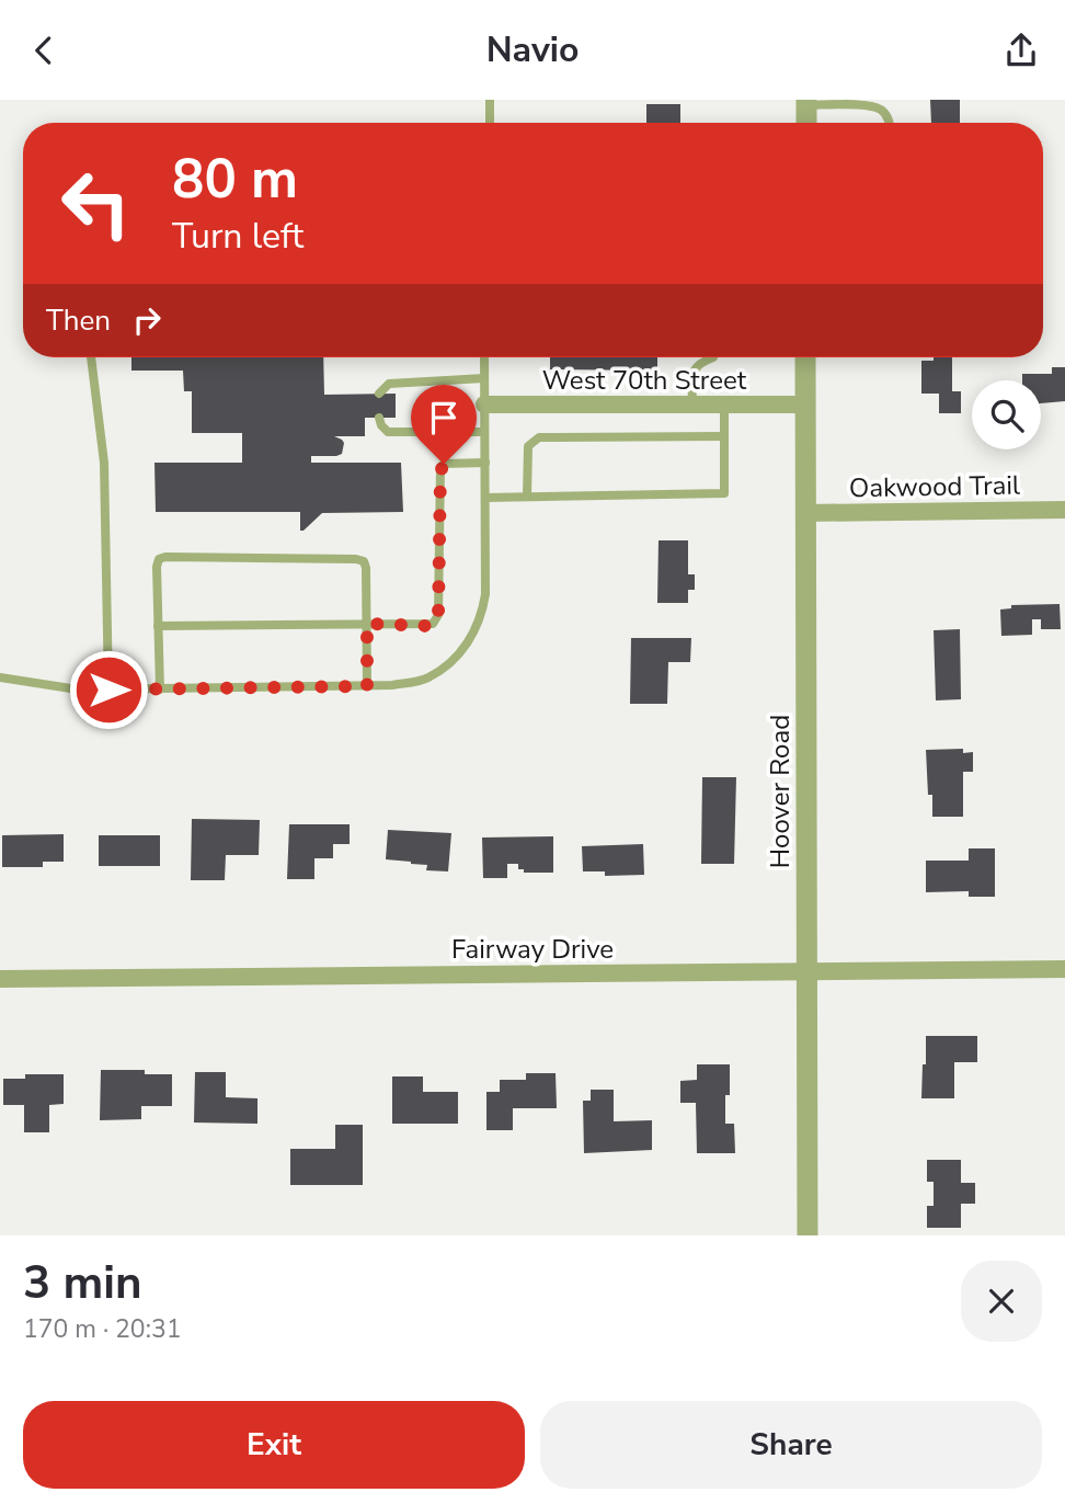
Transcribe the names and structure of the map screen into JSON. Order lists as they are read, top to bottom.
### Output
{
  "streets": {
    "street": [
      "West 70th Street",
      "Oakwood Trail",
      "Hoover Road",
      "Fairway Drive"
    ]
  },
  "crossings": [
    ["West 70th Street", "Hoover Road"],
    ["Oakwood Trail", "Hoover Road"],
    ["Hoover Road", "Fairway Drive"]
  ],
  "page": {
    "header": "Navio",
    "turn": ["80 m", "Turn left"],
    "then": "Then",
    "heading": ["3 min", "170 m · 20:31"],
    "buttons": ["Exit", "Share"]
  }
}
